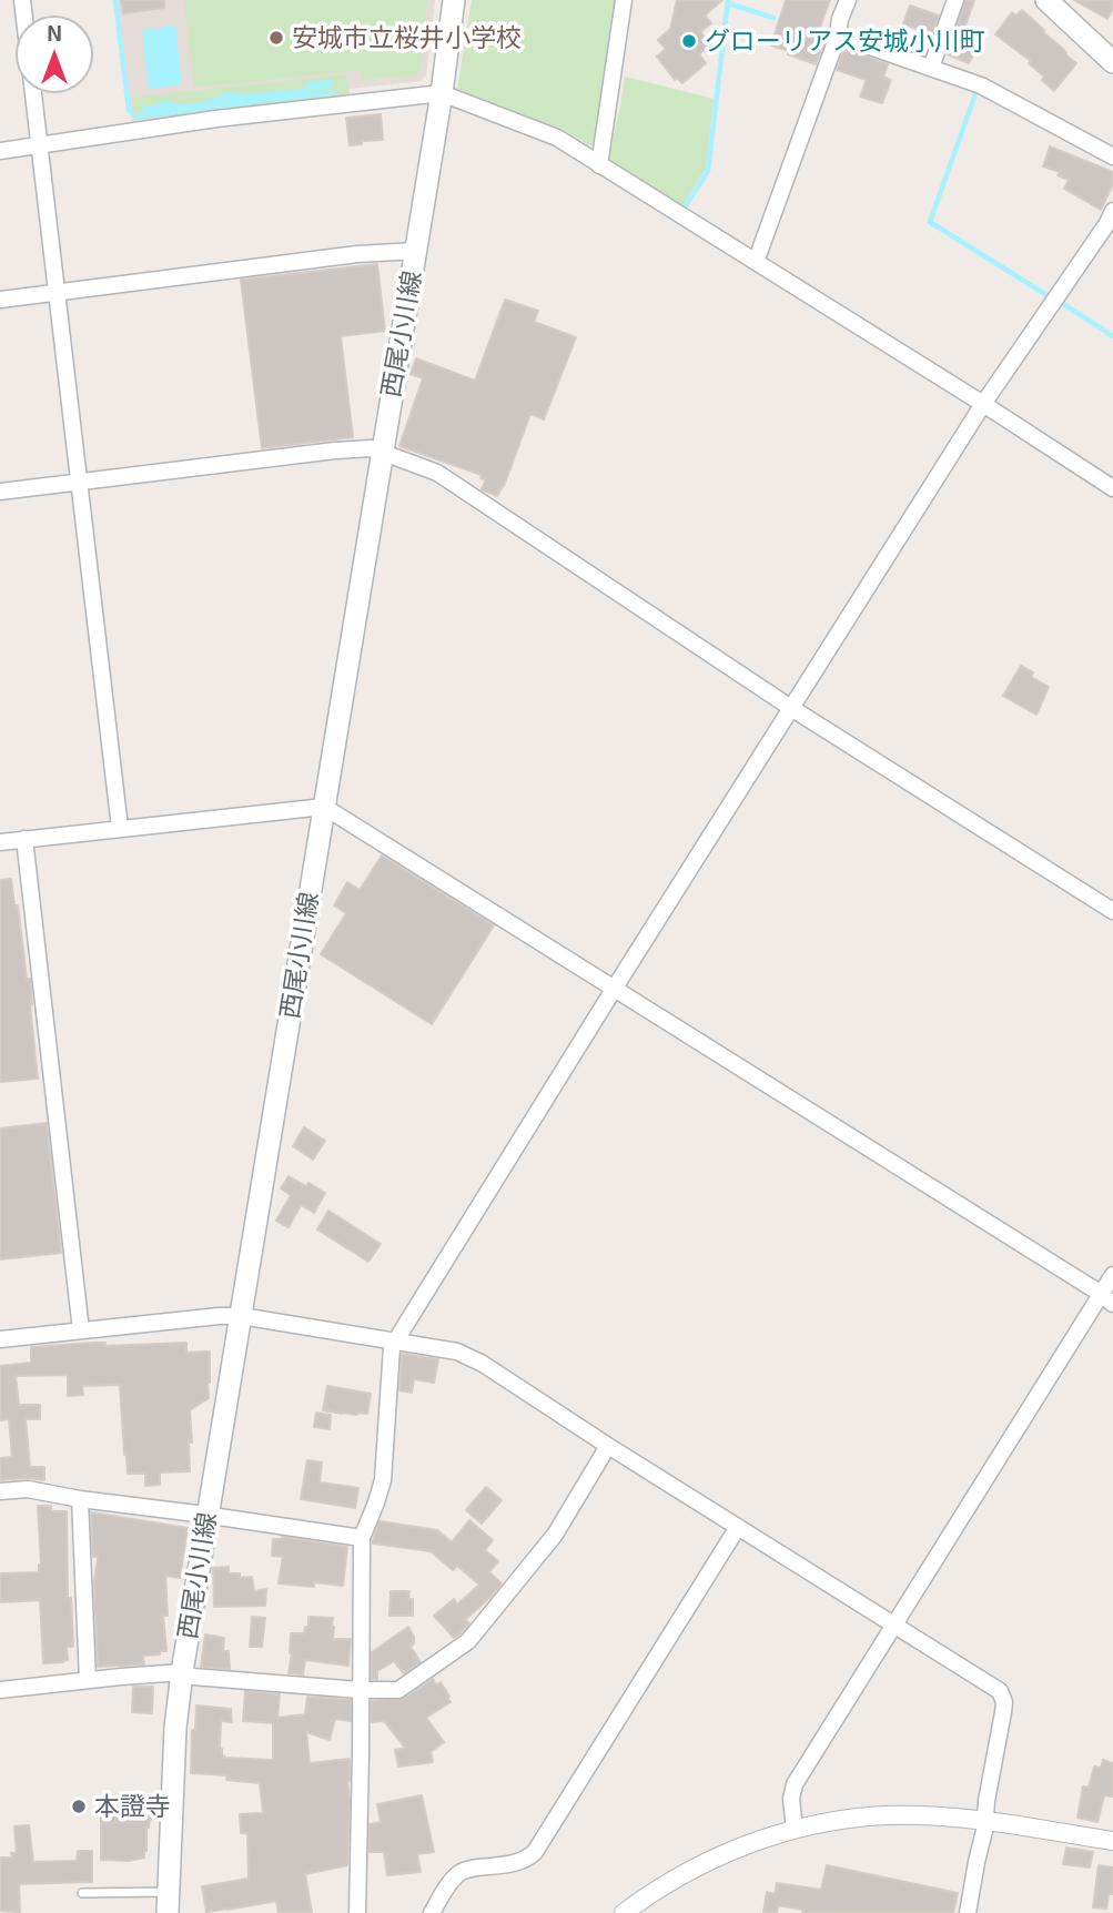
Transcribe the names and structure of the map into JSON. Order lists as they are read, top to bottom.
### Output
{
  "streets": {
    "main road": ["西尾小川線"]
  },
  "places": ["安城市立桜井小学校", "グローリアス安城小川町", "本證寺"],
  "north": "top"
}
